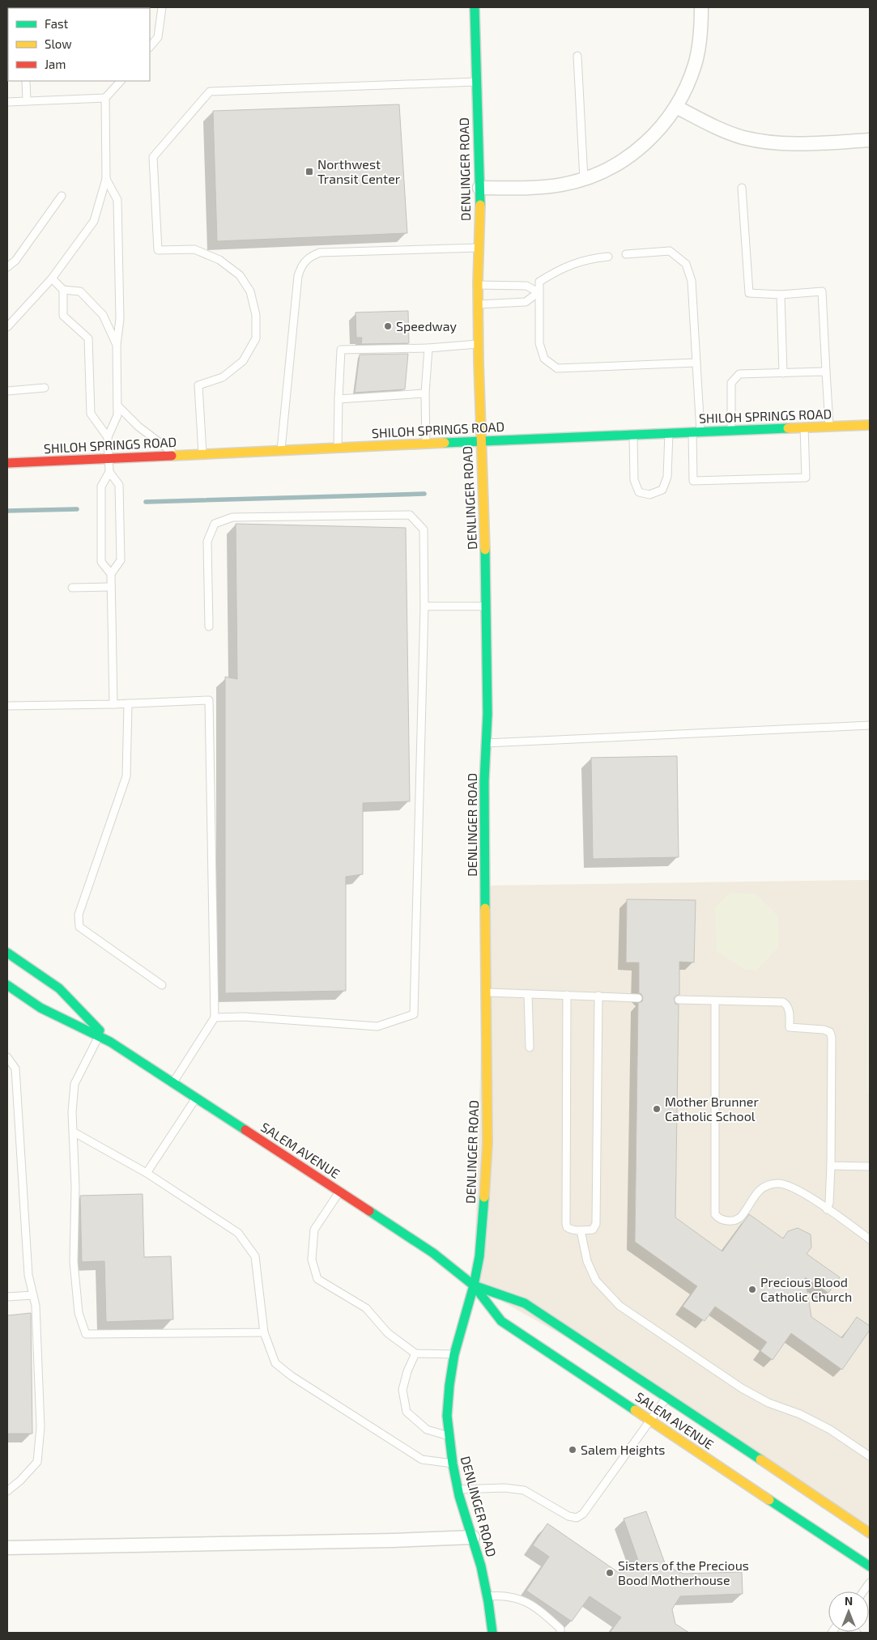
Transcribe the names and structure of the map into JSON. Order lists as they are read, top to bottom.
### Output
{
  "streets": {
    "main road": ["DENLINGER ROAD", "SHILOH SPRINGS ROAD", "SALEM AVENUE"]
  },
  "crossings": [
    ["DENLINGER ROAD", "SHILOH SPRINGS ROAD"],
    ["DENLINGER ROAD", "SALEM AVENUE"]
  ],
  "places": {
    "transit": ["Northwest Transit Center"],
    "other": [
      "Speedway",
      "Mother Brunner Catholic School",
      "Precious Blood Catholic Church",
      "Salem Heights",
      "Sisters of the Precious Bood Motherhouse"
    ]
  },
  "legend": ["Fast", "Slow", "Jam"],
  "north": "top"
}
